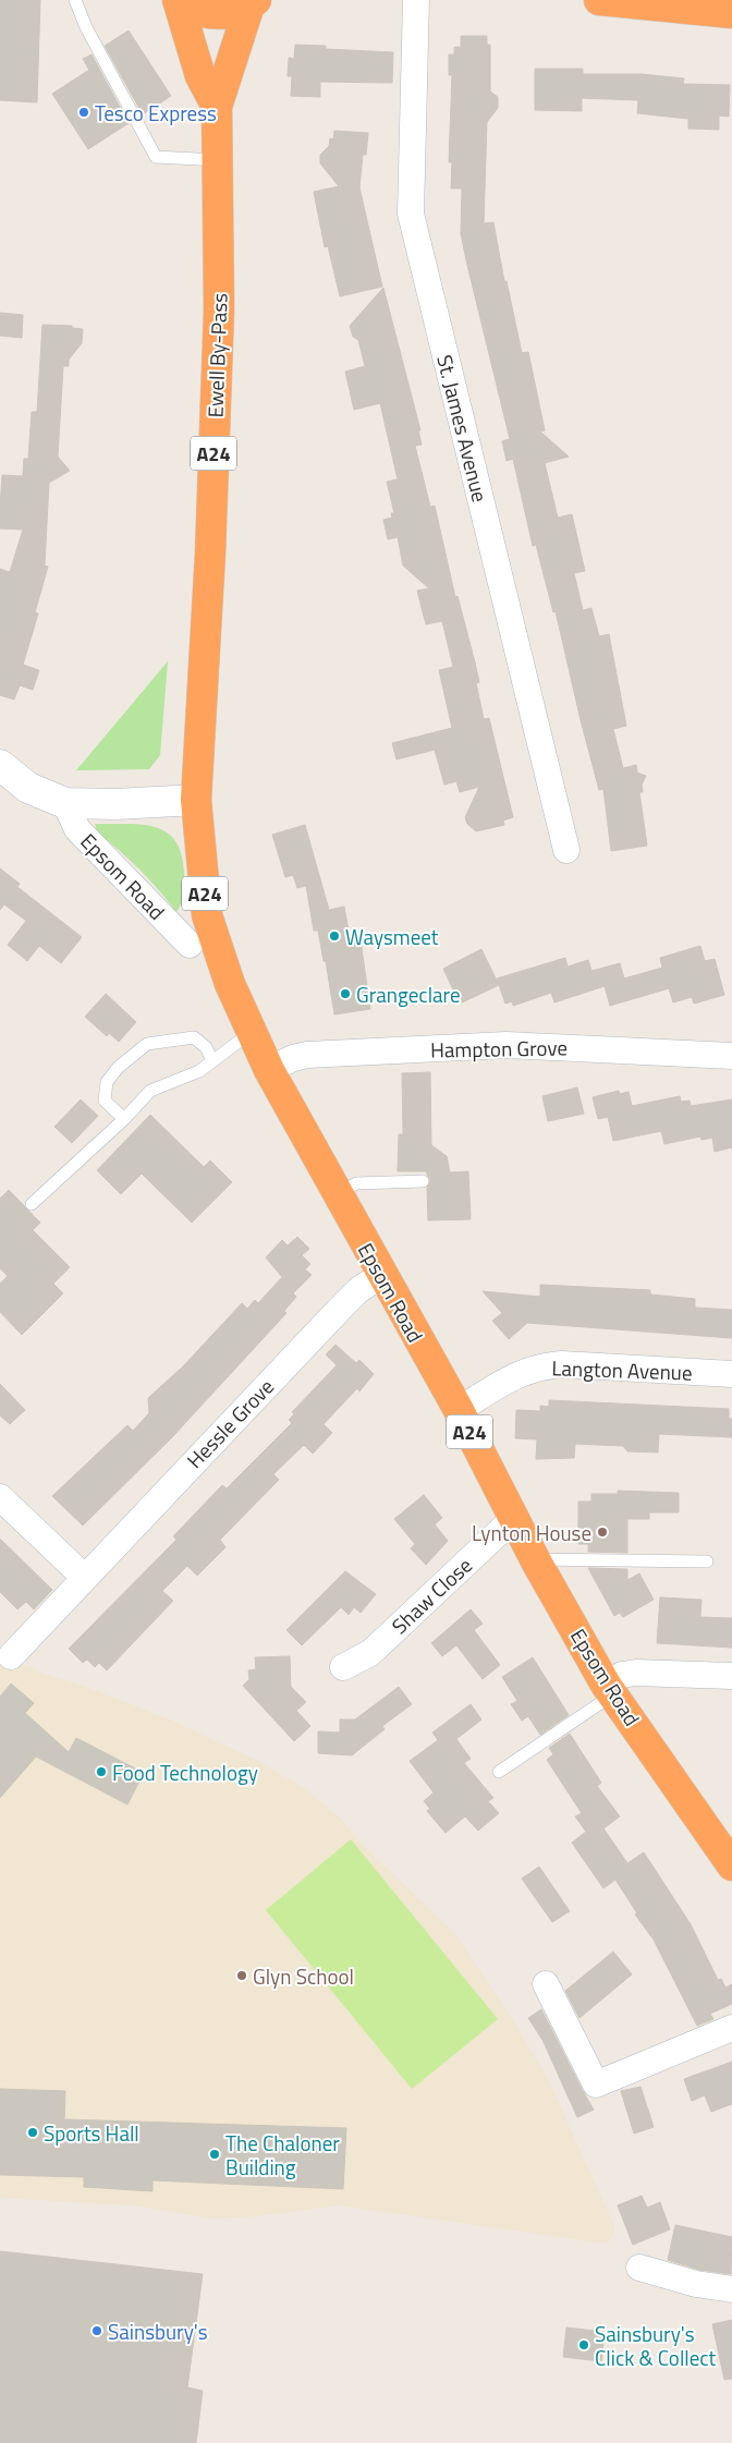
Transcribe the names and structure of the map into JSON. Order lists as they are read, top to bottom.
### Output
{
  "streets": {
    "highway": ["Ewell By-Pass", "A24", "Epsom Road"],
    "street": [
      "St. James Avenue",
      "Hampton Grove",
      "Langton Avenue",
      "Hessle Grove",
      "Shaw Close"
    ]
  },
  "crossings": [
    ["Ewell By-Pass", "Epsom Road"],
    ["Epsom Road", "Hampton Grove"],
    ["Epsom Road", "Langton Avenue"],
    ["Epsom Road", "Hessle Grove"],
    ["Epsom Road", "Shaw Close"]
  ],
  "places": [
    "Tesco Express",
    "Waysmeet",
    "Grangeclare",
    "Lynton House",
    "Food Technology",
    "Glyn School",
    "Sports Hall",
    "The Chaloner Building",
    "Sainsbury's",
    "Sainsbury's Click & Collect"
  ]
}
